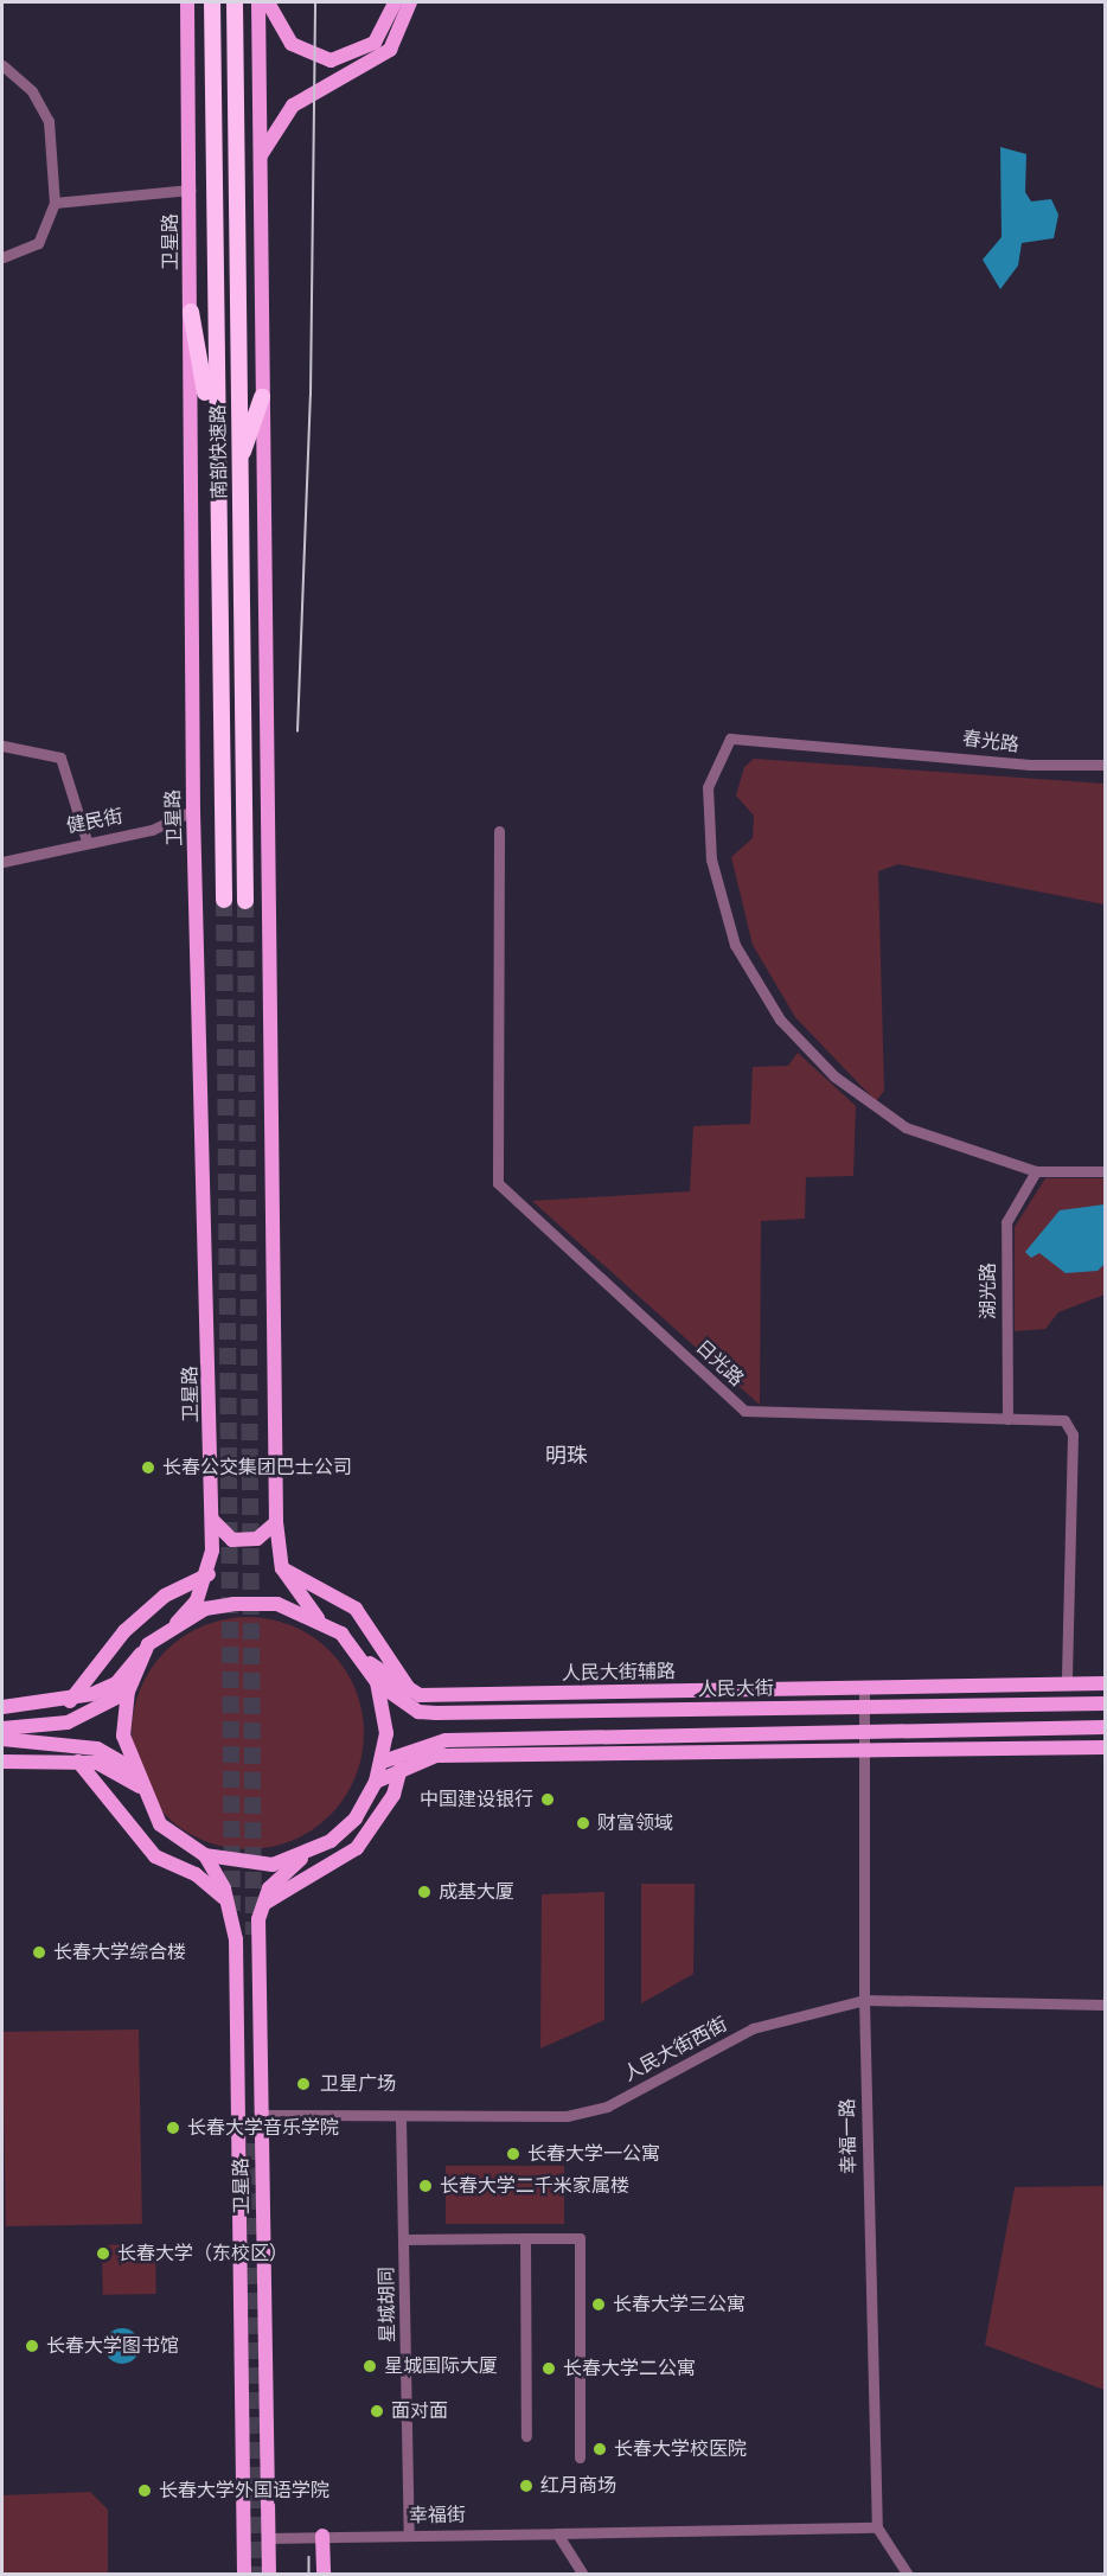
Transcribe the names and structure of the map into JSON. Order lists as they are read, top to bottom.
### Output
{
  "streets": {
    "highway": ["南部快速路"],
    "main road": ["卫星路", "人民大街辅路", "人民大街"],
    "street": [
      "春光路",
      "健民街",
      "湖光路",
      "日光路",
      "人民大街西街",
      "幸福一路",
      "星城胡同",
      "幸福街"
    ]
  },
  "crossings": [
    ["卫星路", "健民街"],
    ["卫星路", "人民大街西街"],
    ["卫星路", "幸福街"],
    ["春光路", "湖光路"],
    ["湖光路", "日光路"],
    ["日光路", "人民大街辅路"],
    ["人民大街辅路", "幸福一路"],
    ["人民大街", "幸福一路"],
    ["人民大街西街", "幸福一路"],
    ["人民大街西街", "星城胡同"],
    ["幸福一路", "幸福街"],
    ["星城胡同", "幸福街"]
  ],
  "districts": ["明珠"],
  "places": [
    "长春公交集团巴士公司",
    "中国建设银行",
    "财富领域",
    "成基大厦",
    "长春大学综合楼",
    "卫星广场",
    "长春大学音乐学院",
    "长春大学一公寓",
    "长春大学二千米家属楼",
    "长春大学（东校区）",
    "长春大学三公寓",
    "长春大学图书馆",
    "星城国际大厦",
    "长春大学二公寓",
    "面对面",
    "长春大学校医院",
    "红月商场",
    "长春大学外国语学院"
  ]
}
